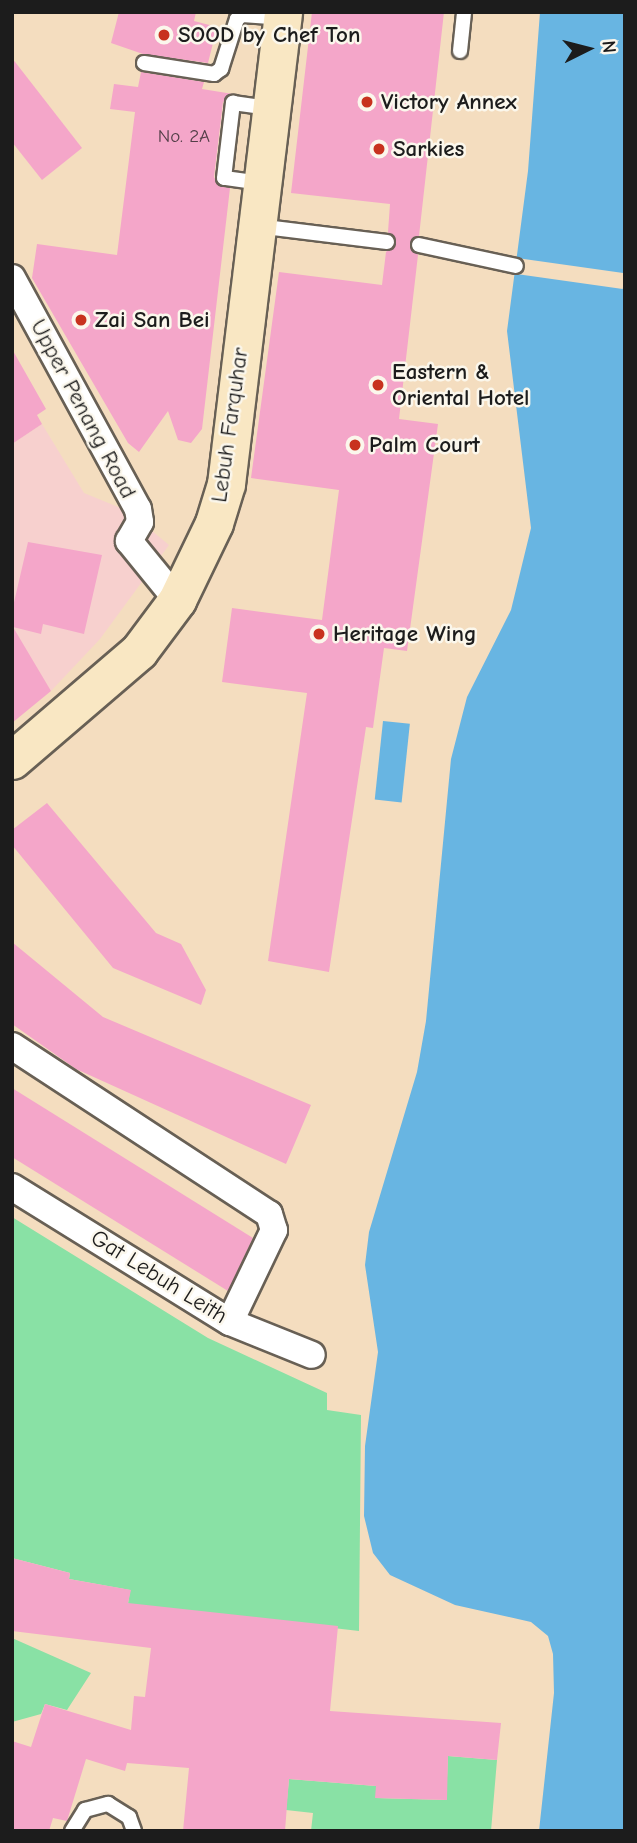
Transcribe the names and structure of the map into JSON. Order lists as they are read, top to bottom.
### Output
{
  "streets": {
    "main road": ["Lebuh Farquhar"],
    "street": ["Upper Penang Road", "Gat Lebuh Leith"]
  },
  "crossings": [
    ["Upper Penang Road", "Lebuh Farquhar"]
  ],
  "places": [
    "SOOD by Chef Ton",
    "Victory Annex",
    "Sarkies",
    "Zai San Bei",
    "Eastern & Oriental Hotel",
    "Palm Court",
    "Heritage Wing"
  ],
  "house_numbers": ["No. 2A"],
  "north": "right"
}
